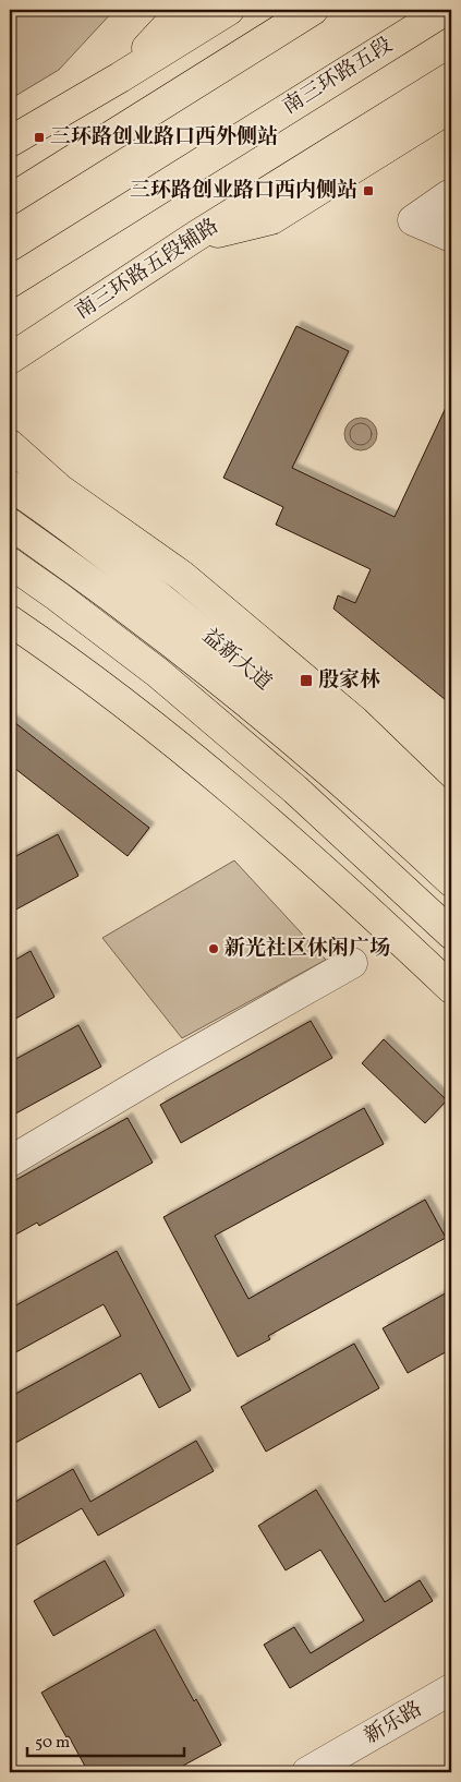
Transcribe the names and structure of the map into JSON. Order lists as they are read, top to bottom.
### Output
{
  "streets": {
    "main road": ["南三环路五段", "南三环路五段辅路", "益新大道"],
    "street": ["新乐路"]
  },
  "places": {
    "transit": ["三环路创业路口西外侧站", "三环路创业路口西内侧站", "殷家林"],
    "other": ["新光社区休闲广场"]
  },
  "scale_bar": "50 m"
}
